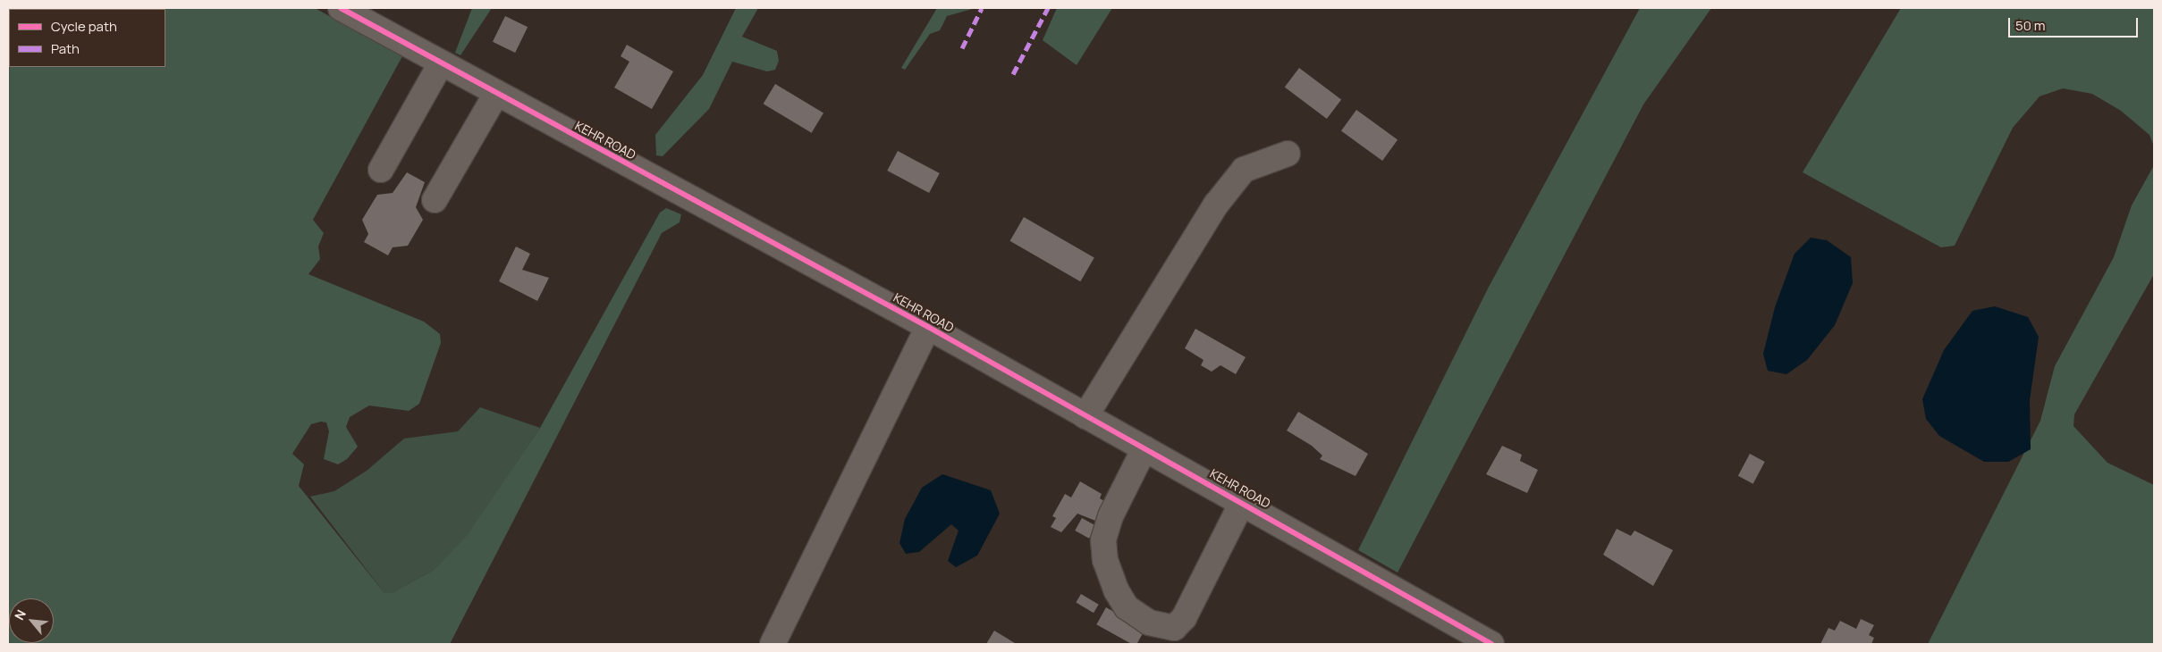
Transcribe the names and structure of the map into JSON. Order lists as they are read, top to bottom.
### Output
{
  "streets": {
    "street": ["KEHR ROAD"]
  },
  "legend": ["Cycle path", "Path"],
  "scale_bar": "50 m",
  "north": "top left"
}
